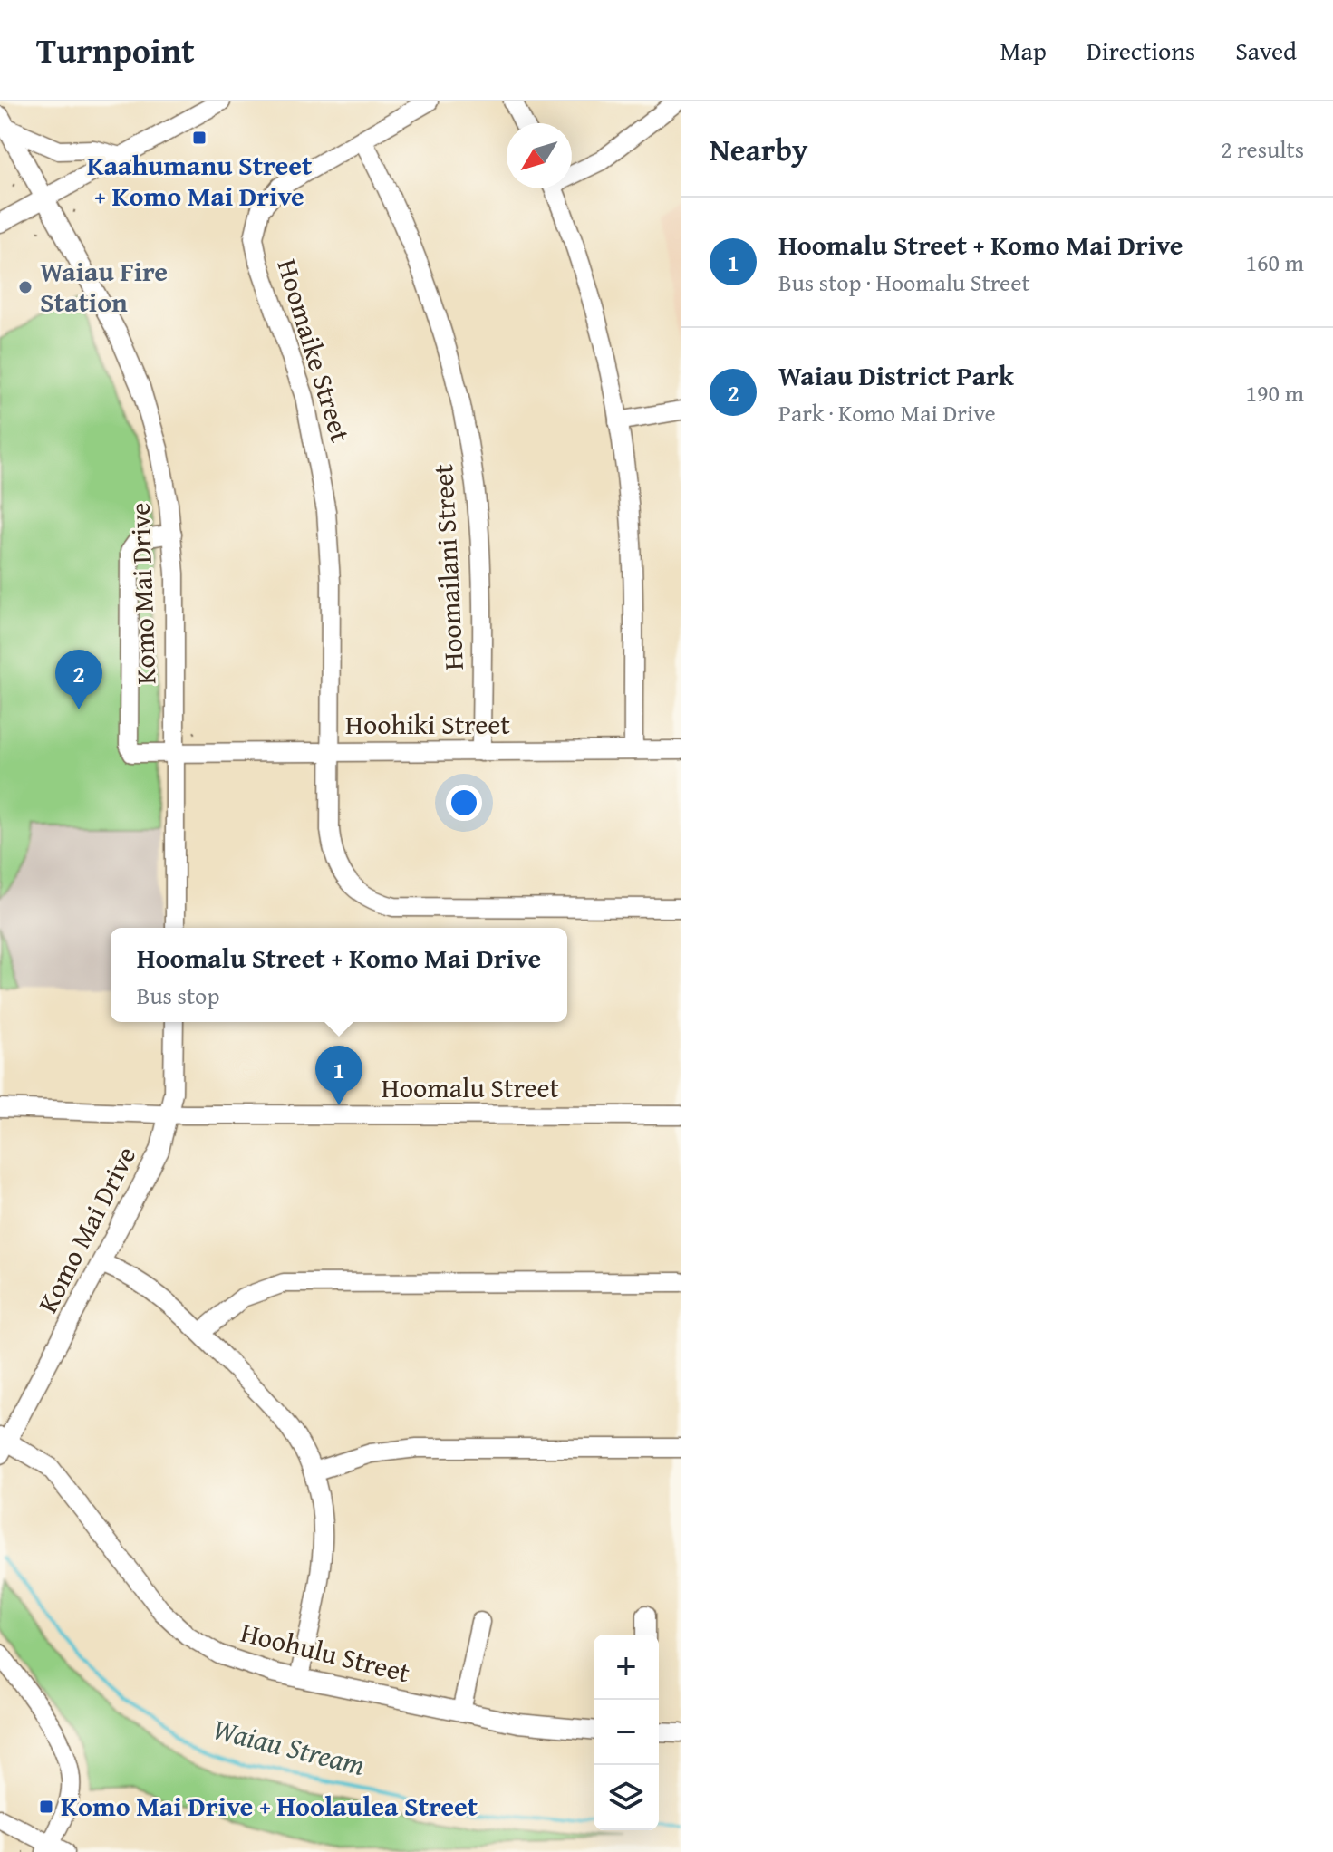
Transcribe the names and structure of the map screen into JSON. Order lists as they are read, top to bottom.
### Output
{
  "streets": {
    "street": [
      "Hoomaike Street",
      "Hoomailani Street",
      "Komo Mai Drive",
      "Hoohiki Street",
      "Hoomalu Street",
      "Hoohulu Street"
    ]
  },
  "crossings": [
    ["Hoomaike Street", "Hoomailani Street"],
    ["Hoomaike Street", "Hoohiki Street"],
    ["Hoomailani Street", "Hoohiki Street"],
    ["Komo Mai Drive", "Hoohiki Street"],
    ["Komo Mai Drive", "Hoomalu Street"],
    ["Komo Mai Drive", "Hoohulu Street"]
  ],
  "water": ["Waiau Stream"],
  "places": {
    "transit": ["Kaahumanu Street + Komo Mai Drive", "Komo Mai Drive + Hoolaulea Street"],
    "other": ["Waiau Fire Station"]
  },
  "north": "bottom left",
  "page": {
    "header": "Turnpoint",
    "nav": ["Map", "Directions", "Saved"],
    "heading": ["Nearby", "2 results"],
    "list": [
      {
        "mark": "1",
        "name": "Hoomalu Street + Komo Mai Drive",
        "note": "Bus stop · Hoomalu Street",
        "value": "160 m"
      },
      {
        "mark": "2",
        "name": "Waiau District Park",
        "note": "Park · Komo Mai Drive",
        "value": "190 m"
      }
    ],
    "pins": ["2", "1"],
    "popup": ["Hoomalu Street + Komo Mai Drive", "Bus stop"],
    "map_buttons": ["+", "−"]
  }
}
